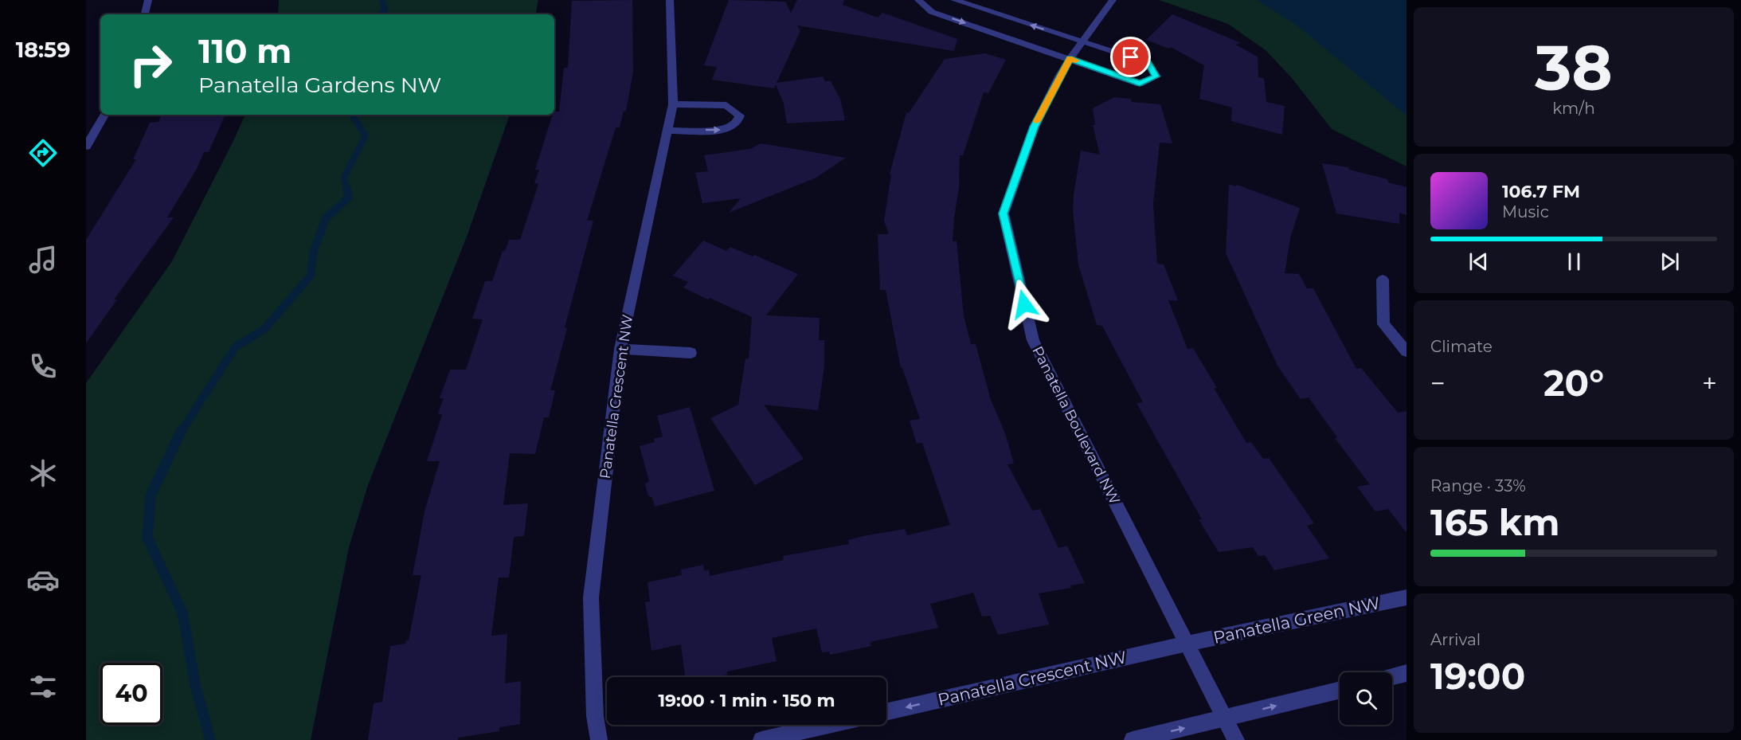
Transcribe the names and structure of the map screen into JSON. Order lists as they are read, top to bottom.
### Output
{
  "streets": {
    "street": ["Panatella Crescent NW", "Panatella Boulevard NW", "Panatella Green NW"]
  },
  "crossings": [
    ["Panatella Crescent NW", "Panatella Boulevard NW"],
    ["Panatella Crescent NW", "Panatella Green NW"],
    ["Panatella Boulevard NW", "Panatella Green NW"]
  ],
  "page": {
    "tabs": "18:59",
    "tile": [
      ["38", "km/h"],
      "Climate",
      ["Range · 33%", "165 km"],
      ["Arrival", "19:00"]
    ],
    "turn": ["110 m", "Panatella Gardens NW"],
    "song": ["106.7 FM", "Music"],
    "heat": ["−", "20°", "+"],
    "limit": "40",
    "trip": "19:00 · 1 min · 150 m"
  }
}
